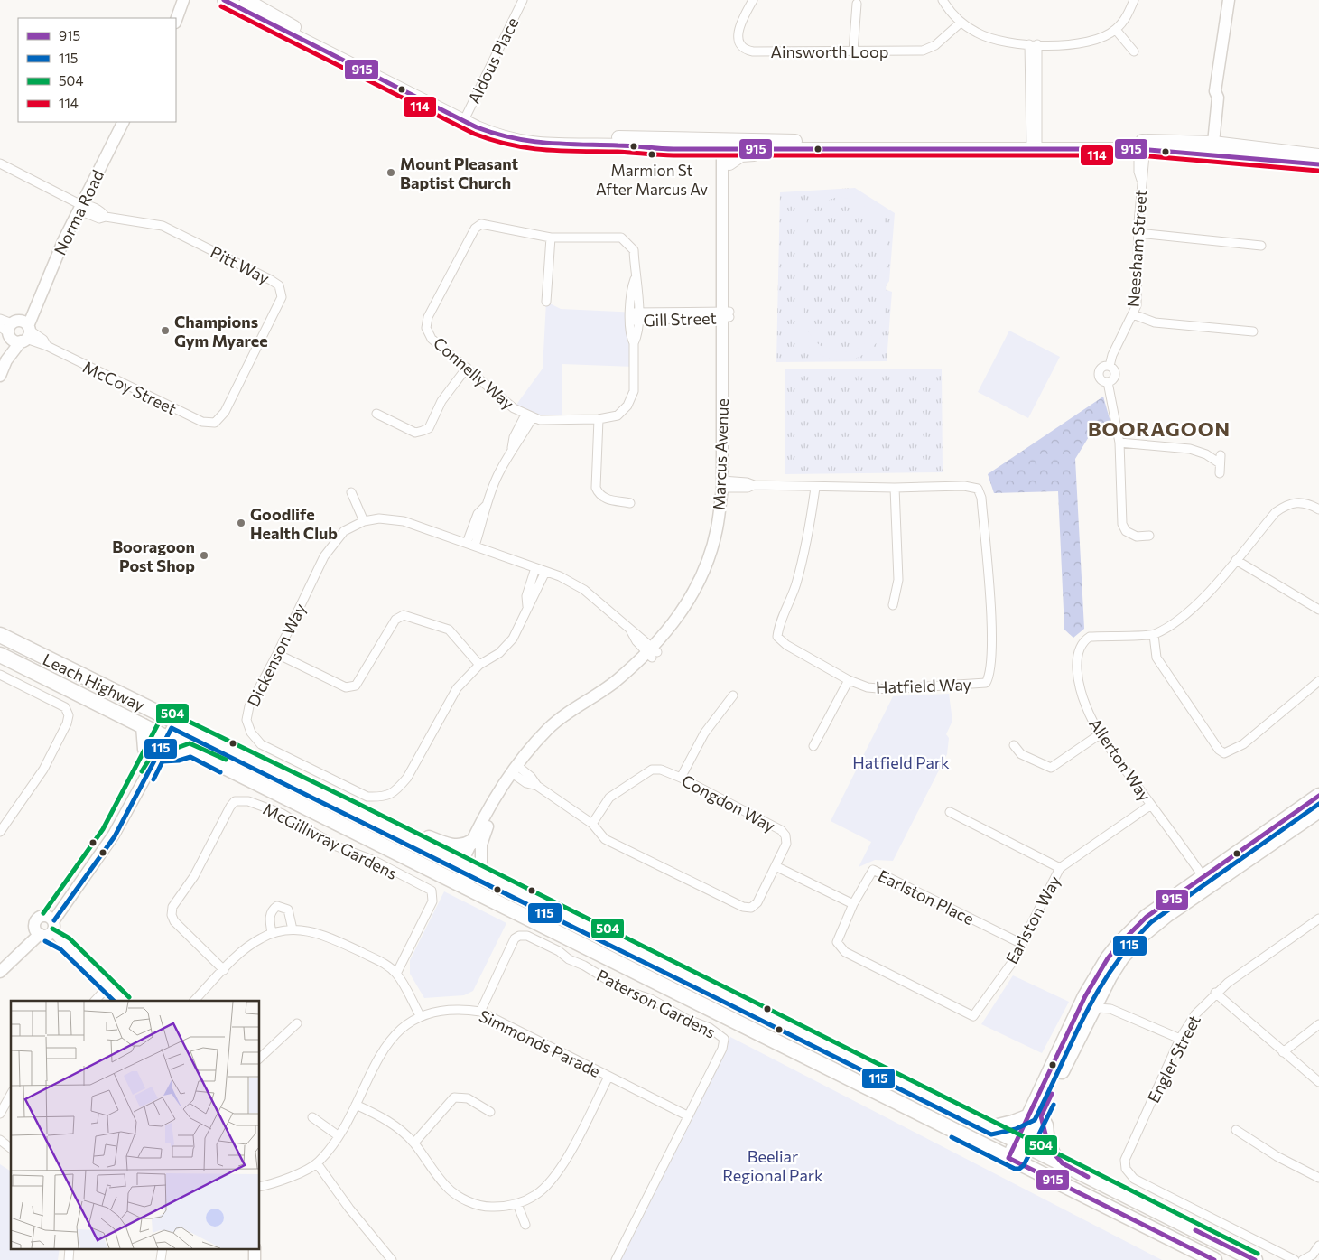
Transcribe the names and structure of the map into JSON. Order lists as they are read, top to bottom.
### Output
{
  "streets": {
    "highway": ["Leach Highway"],
    "street": [
      "Ainsworth Loop",
      "Aldous Place",
      "Norma Road",
      "Neesham Street",
      "Pitt Way",
      "Gill Street",
      "Connelly Way",
      "McCoy Street",
      "Marcus Avenue",
      "Dickenson Way",
      "Hatfield Way",
      "Allerton Way",
      "Congdon Way",
      "McGillivray Gardens",
      "Earlston Place",
      "Earlston Way",
      "Paterson Gardens",
      "Simmonds Parade",
      "Engler Street"
    ]
  },
  "crossings": [
    ["Norma Road", "Pitt Way"],
    ["Norma Road", "McCoy Street"],
    ["Pitt Way", "McCoy Street"],
    ["Gill Street", "Connelly Way"],
    ["Gill Street", "Marcus Avenue"],
    ["Marcus Avenue", "Dickenson Way"],
    ["Marcus Avenue", "Leach Highway"],
    ["Marcus Avenue", "Hatfield Way"],
    ["Marcus Avenue", "Congdon Way"],
    ["Allerton Way", "Earlston Way"],
    ["Earlston Place", "Earlston Way"],
    ["Paterson Gardens", "Simmonds Parade"]
  ],
  "districts": ["BOORAGOON"],
  "parks": ["Hatfield Park", "Beeliar Regional Park"],
  "places": [
    "Marmion St After Marcus Av",
    "Mount Pleasant Baptist Church",
    "Champions Gym Myaree",
    "Goodlife Health Club",
    "Booragoon Post Shop"
  ],
  "lines": [
    "transit line 915",
    "transit line 114",
    "transit line 504",
    "transit line 115"
  ],
  "legend": [
    "915",
    "115",
    "504",
    "114"
  ]
}
